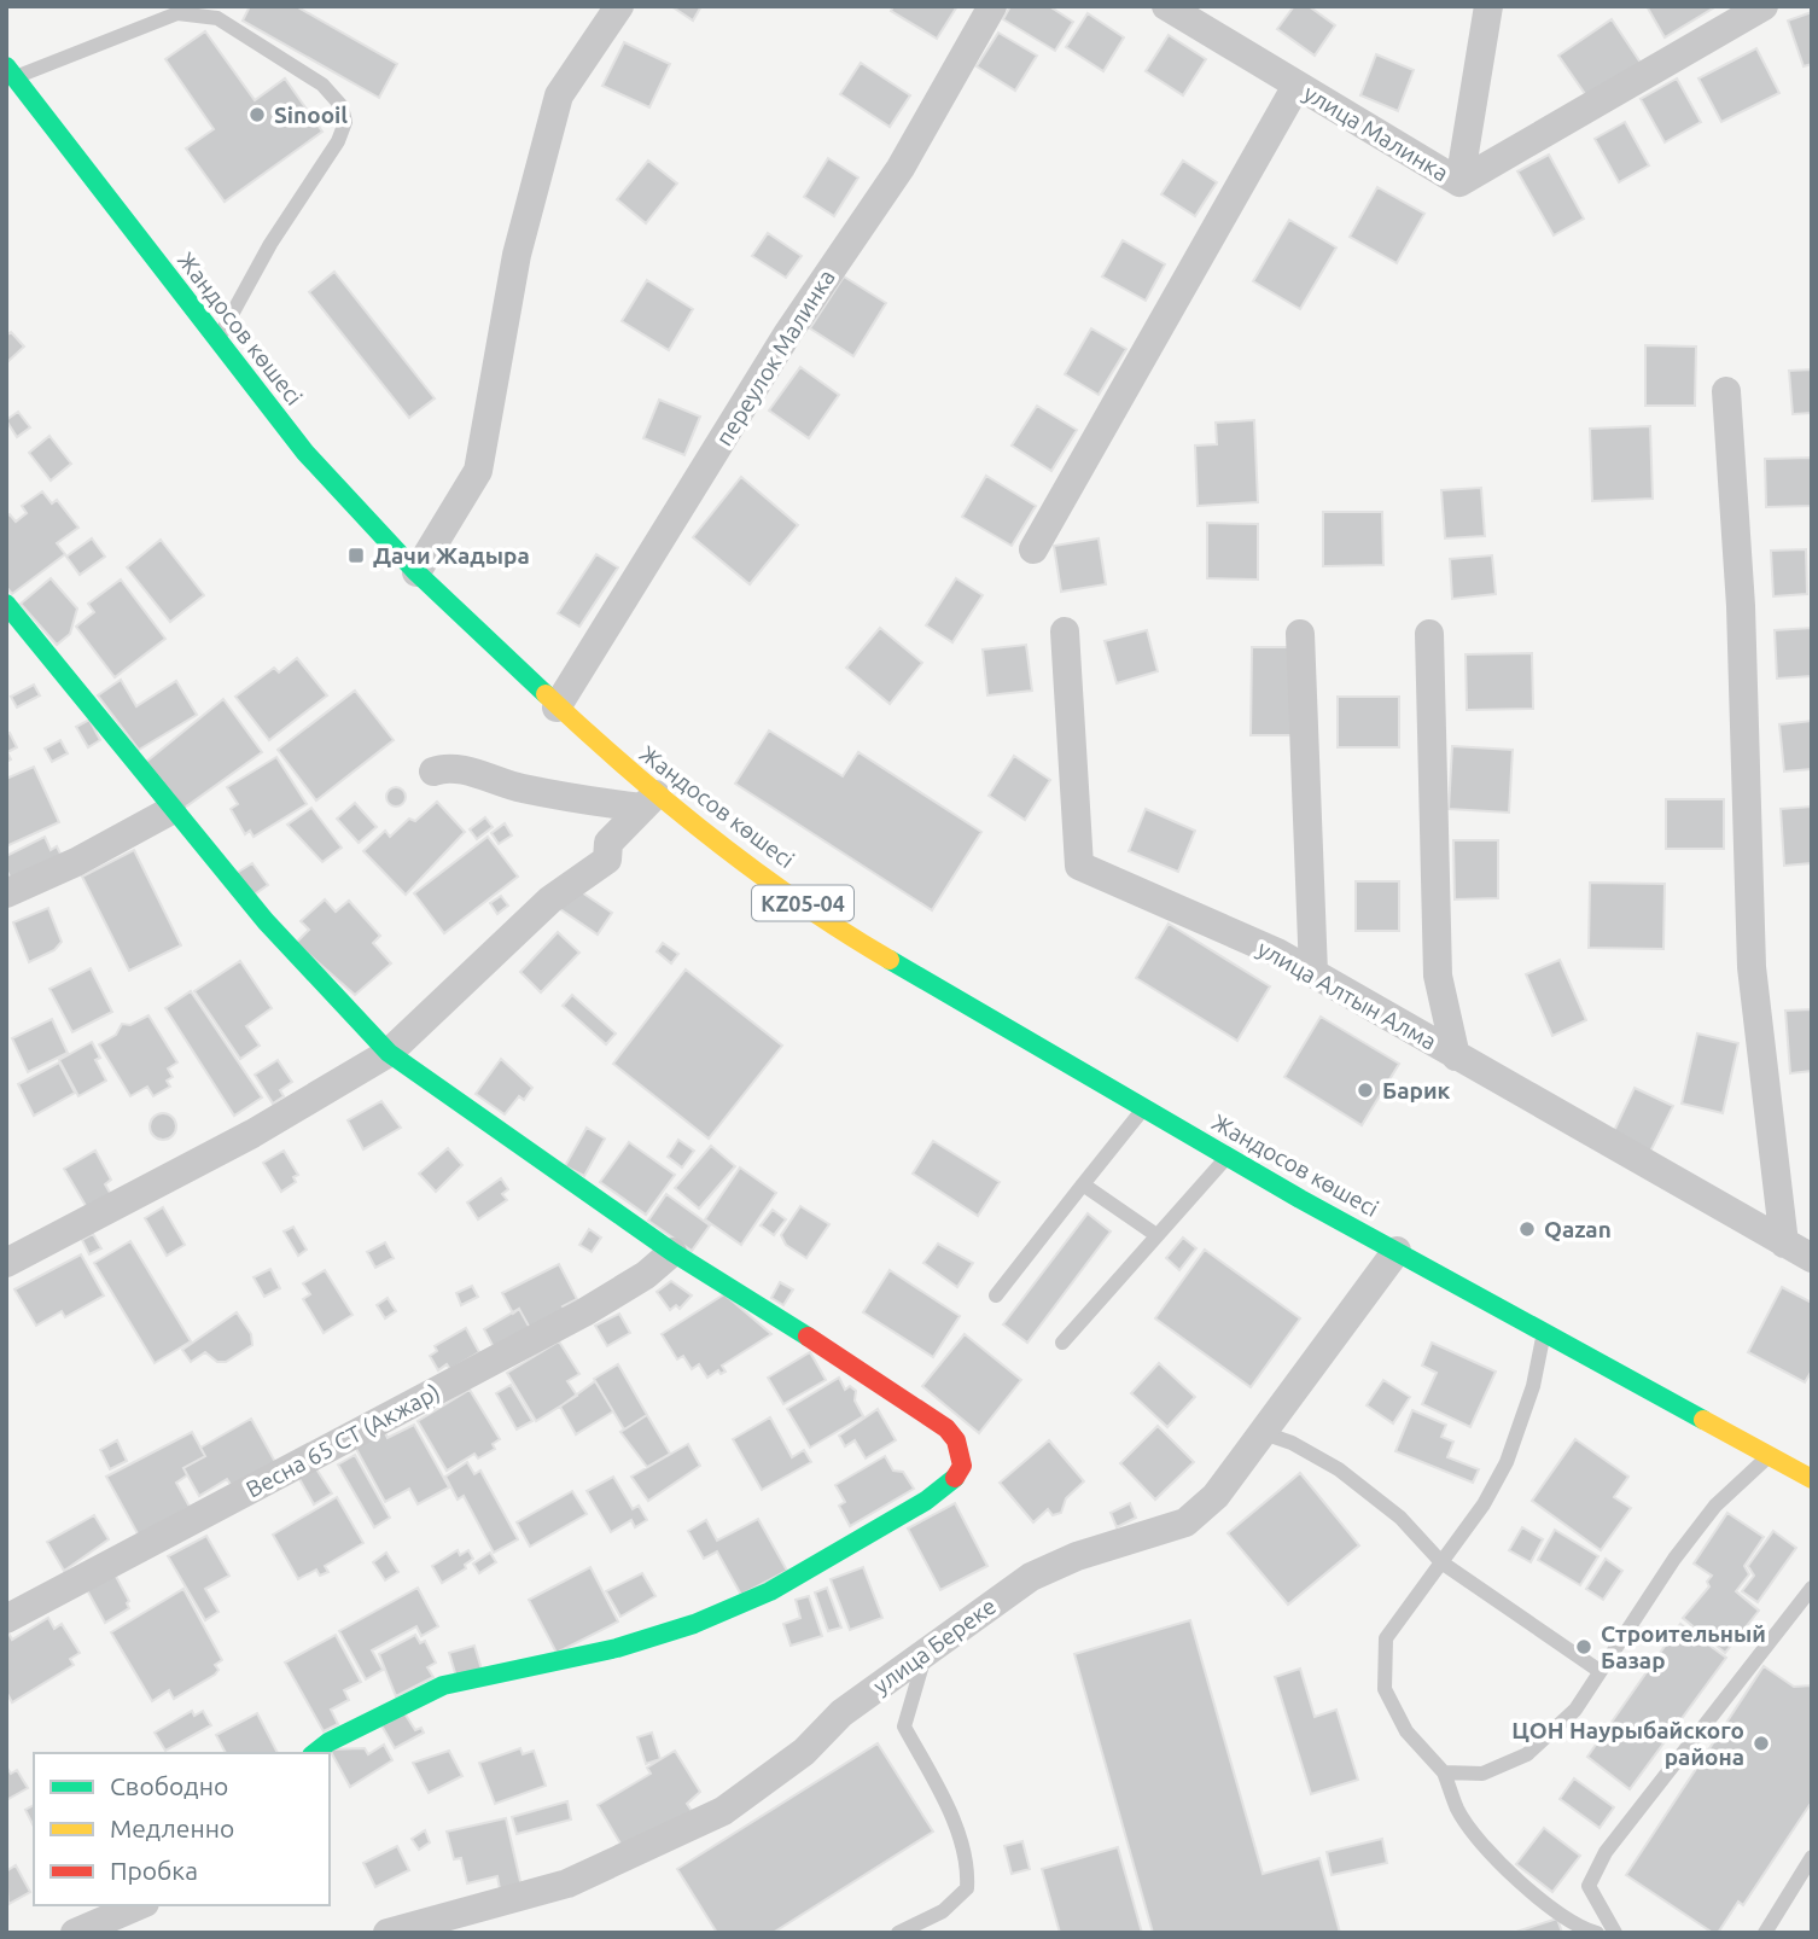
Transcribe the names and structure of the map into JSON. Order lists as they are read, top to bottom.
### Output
{
  "streets": {
    "main road": ["Жандосов көшесі", "KZ05-04"],
    "street": [
      "улица Малинка",
      "переулок Малинка",
      "улица Алтын Алма",
      "Весна 65 СТ (Акжар)",
      "улица Береке"
    ]
  },
  "crossings": [
    ["Жандосов көшесі", "переулок Малинка"],
    ["Жандосов көшесі", "улица Береке"]
  ],
  "places": {
    "other": [
      "Sinooil",
      "Барик",
      "Qazan",
      "Строительный Базар",
      "ЦОН Наурыбайского района"
    ],
    "transit": ["Дачи Жадыра"]
  },
  "legend": ["Свободно", "Медленно", "Пробка"]
}
